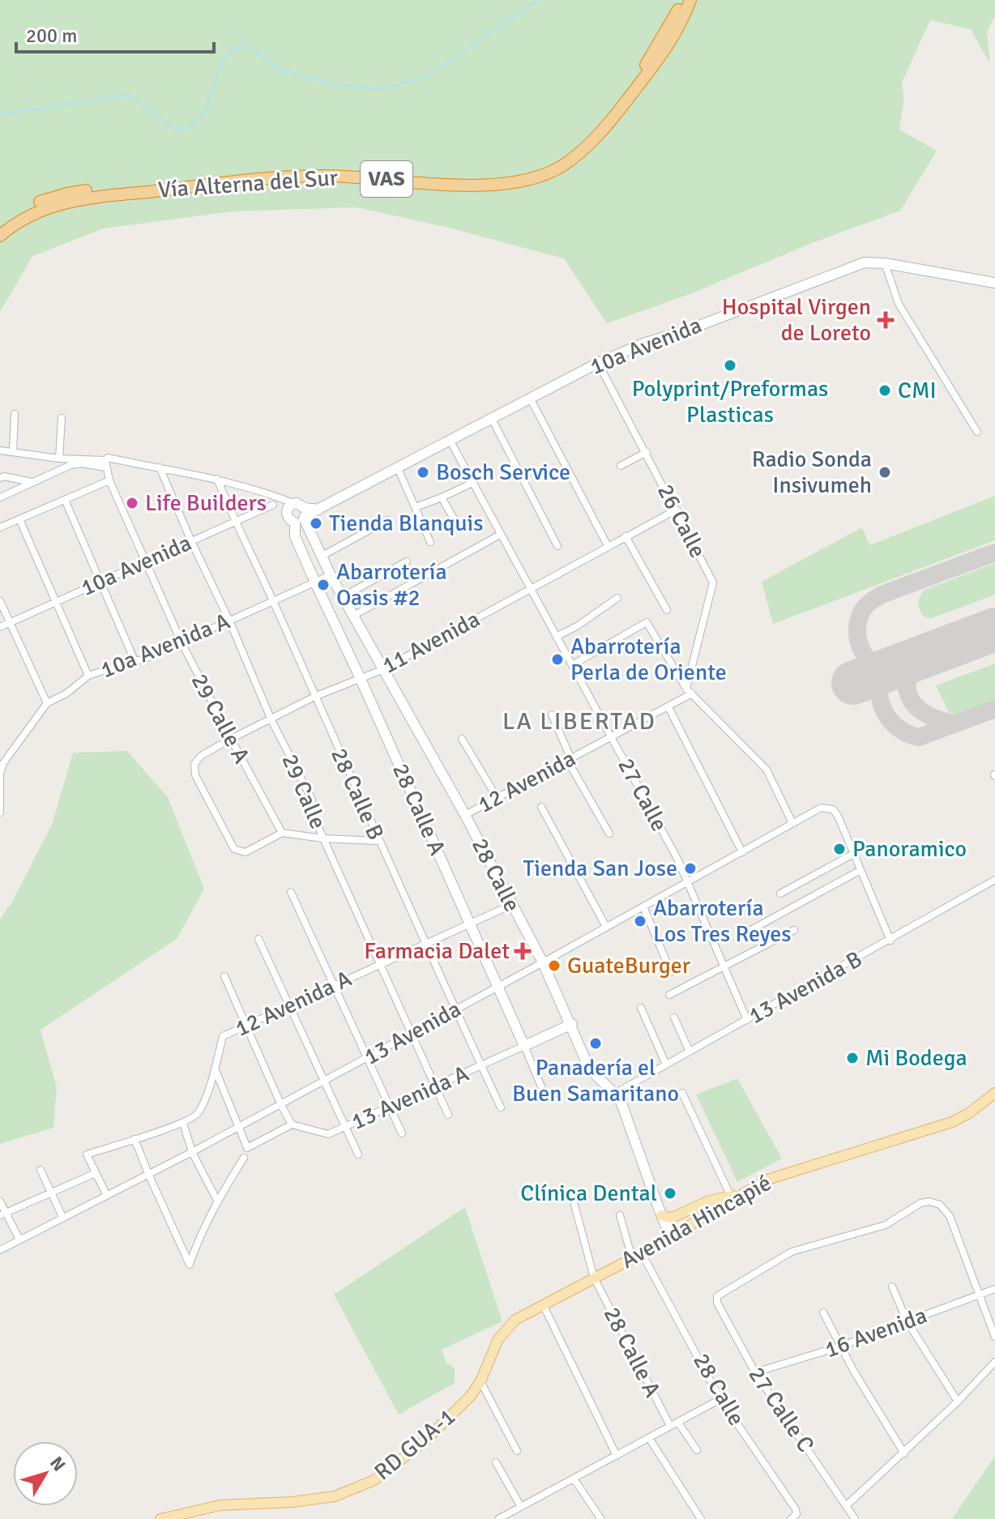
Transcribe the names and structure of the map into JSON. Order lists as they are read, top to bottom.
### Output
{
  "streets": {
    "highway": ["VAS", "Vía Alterna del Sur"],
    "main road": [
      "10a Avenida",
      "28 Calle A",
      "28 Calle",
      "13 Avenida A",
      "Avenida Hincapié",
      "RD GUA-1"
    ],
    "street": [
      "26 Calle",
      "11 Avenida",
      "10a Avenida A",
      "29 Calle A",
      "12 Avenida",
      "29 Calle",
      "28 Calle B",
      "27 Calle",
      "13 Avenida B",
      "12 Avenida A",
      "13 Avenida",
      "16 Avenida",
      "27 Calle C"
    ]
  },
  "crossings": [
    ["10a Avenida", "26 Calle"],
    ["10a Avenida", "29 Calle A"],
    ["10a Avenida", "29 Calle"],
    ["10a Avenida", "28 Calle B"],
    ["10a Avenida", "27 Calle"],
    ["10a Avenida", "28 Calle A"],
    ["10a Avenida", "28 Calle"],
    ["26 Calle", "11 Avenida"],
    ["26 Calle", "12 Avenida"],
    ["11 Avenida", "29 Calle A"],
    ["11 Avenida", "29 Calle"],
    ["11 Avenida", "28 Calle B"],
    ["11 Avenida", "27 Calle"],
    ["11 Avenida", "28 Calle A"],
    ["11 Avenida", "28 Calle"],
    ["10a Avenida A", "29 Calle A"],
    ["10a Avenida A", "29 Calle"],
    ["10a Avenida A", "28 Calle B"],
    ["10a Avenida A", "28 Calle A"],
    ["10a Avenida A", "28 Calle"],
    ["12 Avenida", "27 Calle"],
    ["12 Avenida", "28 Calle"],
    ["29 Calle", "12 Avenida A"],
    ["29 Calle", "13 Avenida"],
    ["29 Calle", "13 Avenida A"],
    ["28 Calle B", "12 Avenida A"],
    ["28 Calle B", "13 Avenida"],
    ["28 Calle B", "13 Avenida A"],
    ["27 Calle", "13 Avenida B"],
    ["27 Calle", "13 Avenida"],
    ["28 Calle A", "28 Calle"],
    ["28 Calle A", "12 Avenida A"],
    ["28 Calle A", "13 Avenida"],
    ["28 Calle A", "13 Avenida A"],
    ["28 Calle A", "Avenida Hincapié"],
    ["28 Calle", "13 Avenida B"],
    ["28 Calle", "12 Avenida A"],
    ["28 Calle", "13 Avenida"],
    ["28 Calle", "13 Avenida A"],
    ["28 Calle", "Avenida Hincapié"],
    ["Avenida Hincapié", "RD GUA-1"],
    ["16 Avenida", "27 Calle C"]
  ],
  "districts": ["LA LIBERTAD"],
  "places": {
    "health": ["Hospital Virgen de Loreto", "Farmacia Dalet"],
    "other": [
      "Polyprint/Preformas Plasticas",
      "CMI",
      "Bosch Service",
      "Radio Sonda Insivumeh",
      "Life Builders",
      "Tienda Blanquis",
      "Abarrotería Oasis #2",
      "Abarrotería Perla de Oriente",
      "Panoramico",
      "Tienda San Jose",
      "Abarrotería Los Tres Reyes",
      "GuateBurger",
      "Panadería el Buen Samaritano",
      "Mi Bodega",
      "Clínica Dental"
    ]
  },
  "scale_bar": "200 m",
  "north": "top right"
}
